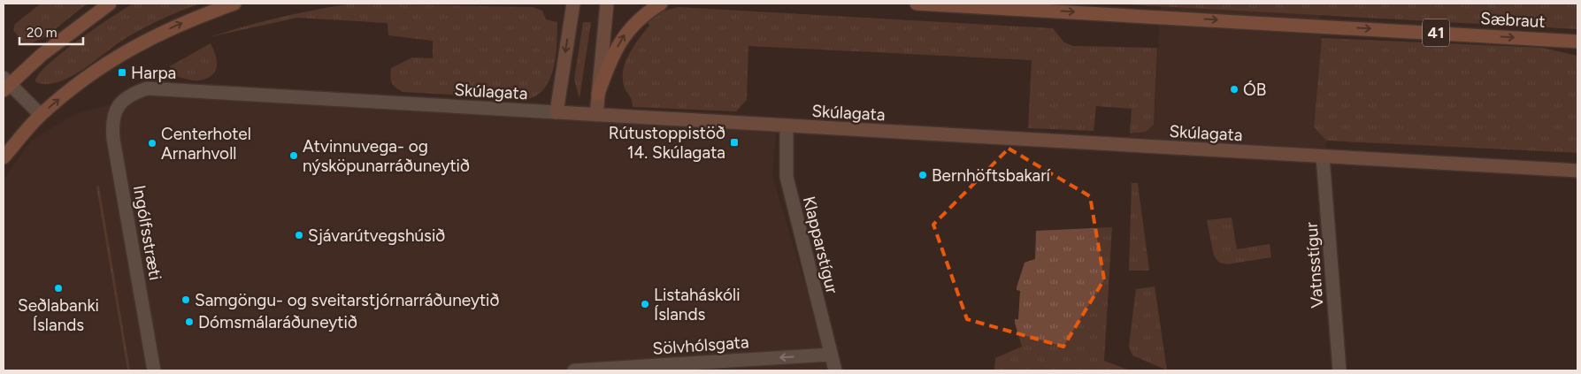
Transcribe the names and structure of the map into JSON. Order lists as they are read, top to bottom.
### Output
{
  "streets": {
    "main road": ["Sæbraut", "41"],
    "street": [
      "Skúlagata",
      "Ingólfsstræti",
      "Klapparstígur",
      "Vatnsstígur",
      "Sölvhólsgata"
    ]
  },
  "crossings": [
    ["Skúlagata", "Ingólfsstræti"],
    ["Skúlagata", "Klapparstígur"],
    ["Skúlagata", "Vatnsstígur"],
    ["Klapparstígur", "Sölvhólsgata"]
  ],
  "one_way": ["Sæbraut", "Sölvhólsgata"],
  "places": {
    "transit": ["Harpa", "Rútustoppistöð 14. Skúlagata"],
    "other": [
      "ÓB",
      "Centerhotel Arnarhvoll",
      "Atvinnuvega- og nýsköpunarráðuneytið",
      "Bernhöftsbakarí",
      "Sjávarútvegshúsið",
      "Seðlabanki Íslands",
      "Samgöngu- og sveitarstjórnarráðuneytið",
      "Listaháskóli Íslands",
      "Dómsmálaráðuneytið"
    ]
  },
  "scale_bar": "20 m"
}
